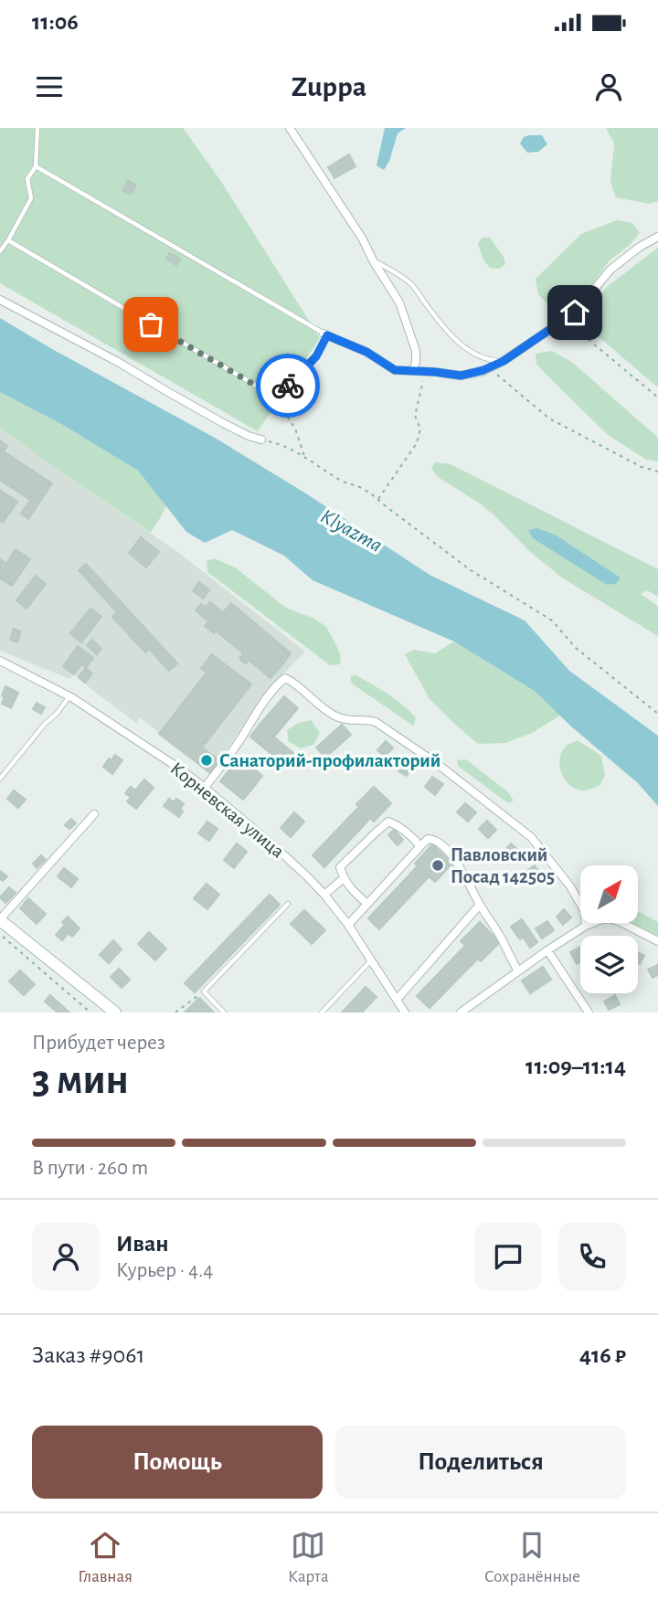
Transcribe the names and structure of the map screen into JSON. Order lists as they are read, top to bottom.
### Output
{
  "streets": {
    "street": ["Корневская улица"]
  },
  "water": ["Klyazma"],
  "places": ["Санаторий-профилакторий", "Павловский Посад 142505"],
  "north": "top right",
  "page": {
    "status": "11:06",
    "header": "Zuppa",
    "heading": ["3 мин", "Прибудет через", "11:09–11:14"],
    "panel": [
      "Иван",
      "Курьер · 4.4",
      "Заказ #9061",
      "416 ₽"
    ],
    "bar": "В пути · 260 m",
    "buttons": ["Помощь", "Поделиться"],
    "tabs": ["Главная", "Карта", "Сохранённые"]
  }
}
